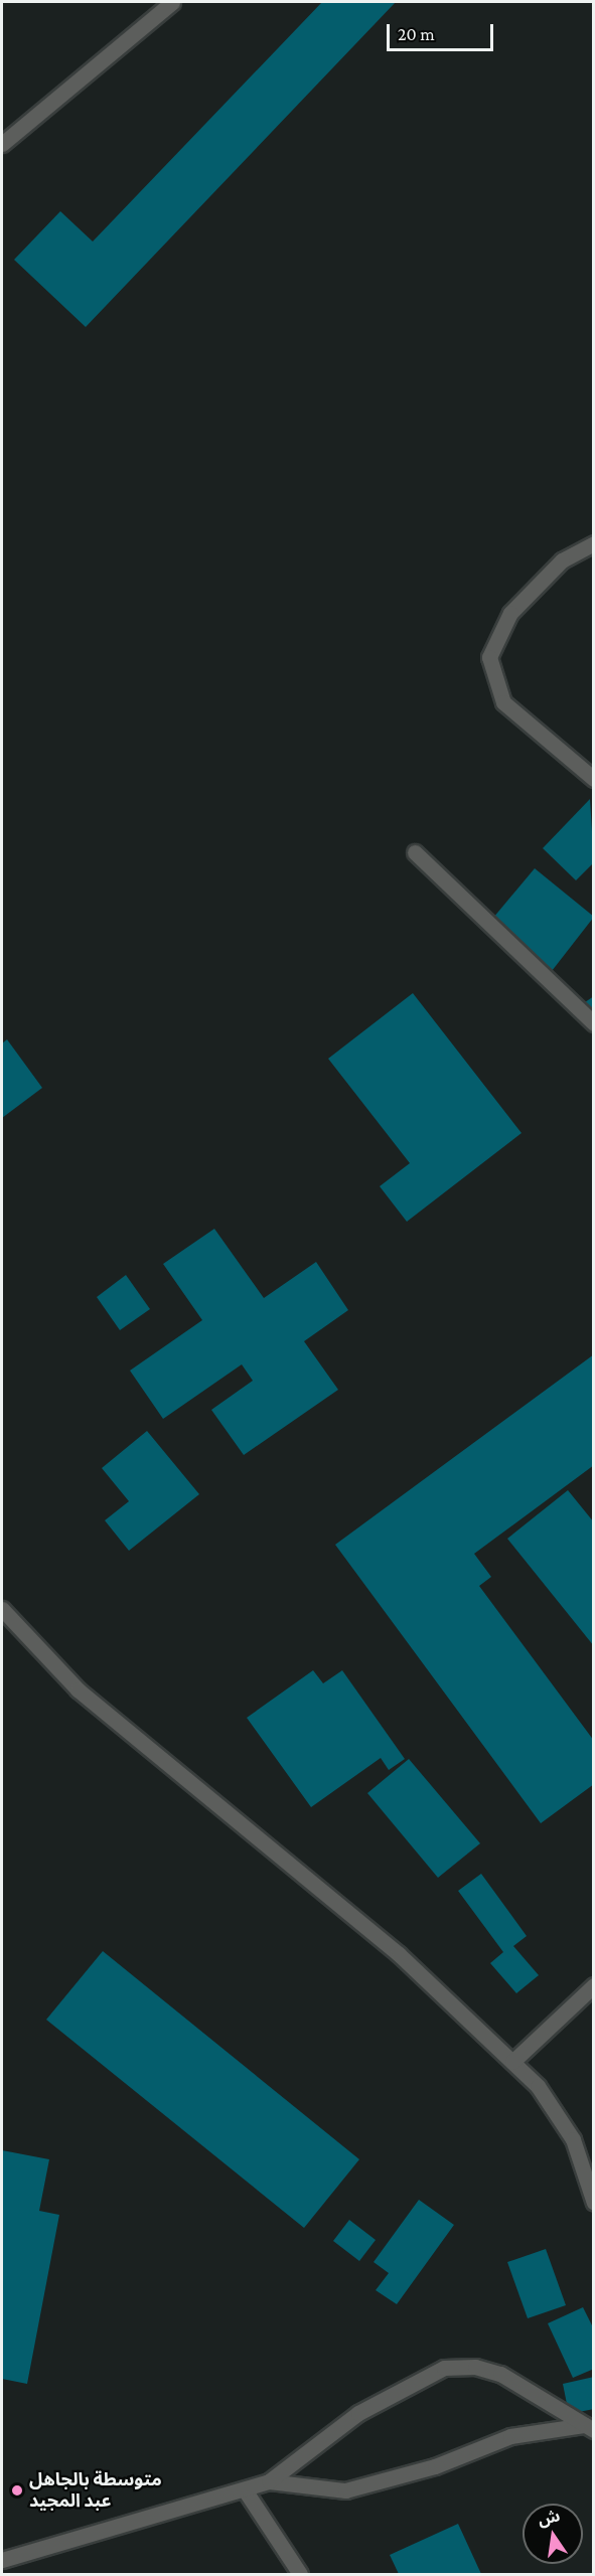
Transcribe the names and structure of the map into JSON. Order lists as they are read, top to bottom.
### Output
{
  "places": ["متوسطة بالجاهل عبد المجيد"],
  "scale_bar": "20 m",
  "north": "top"
}
